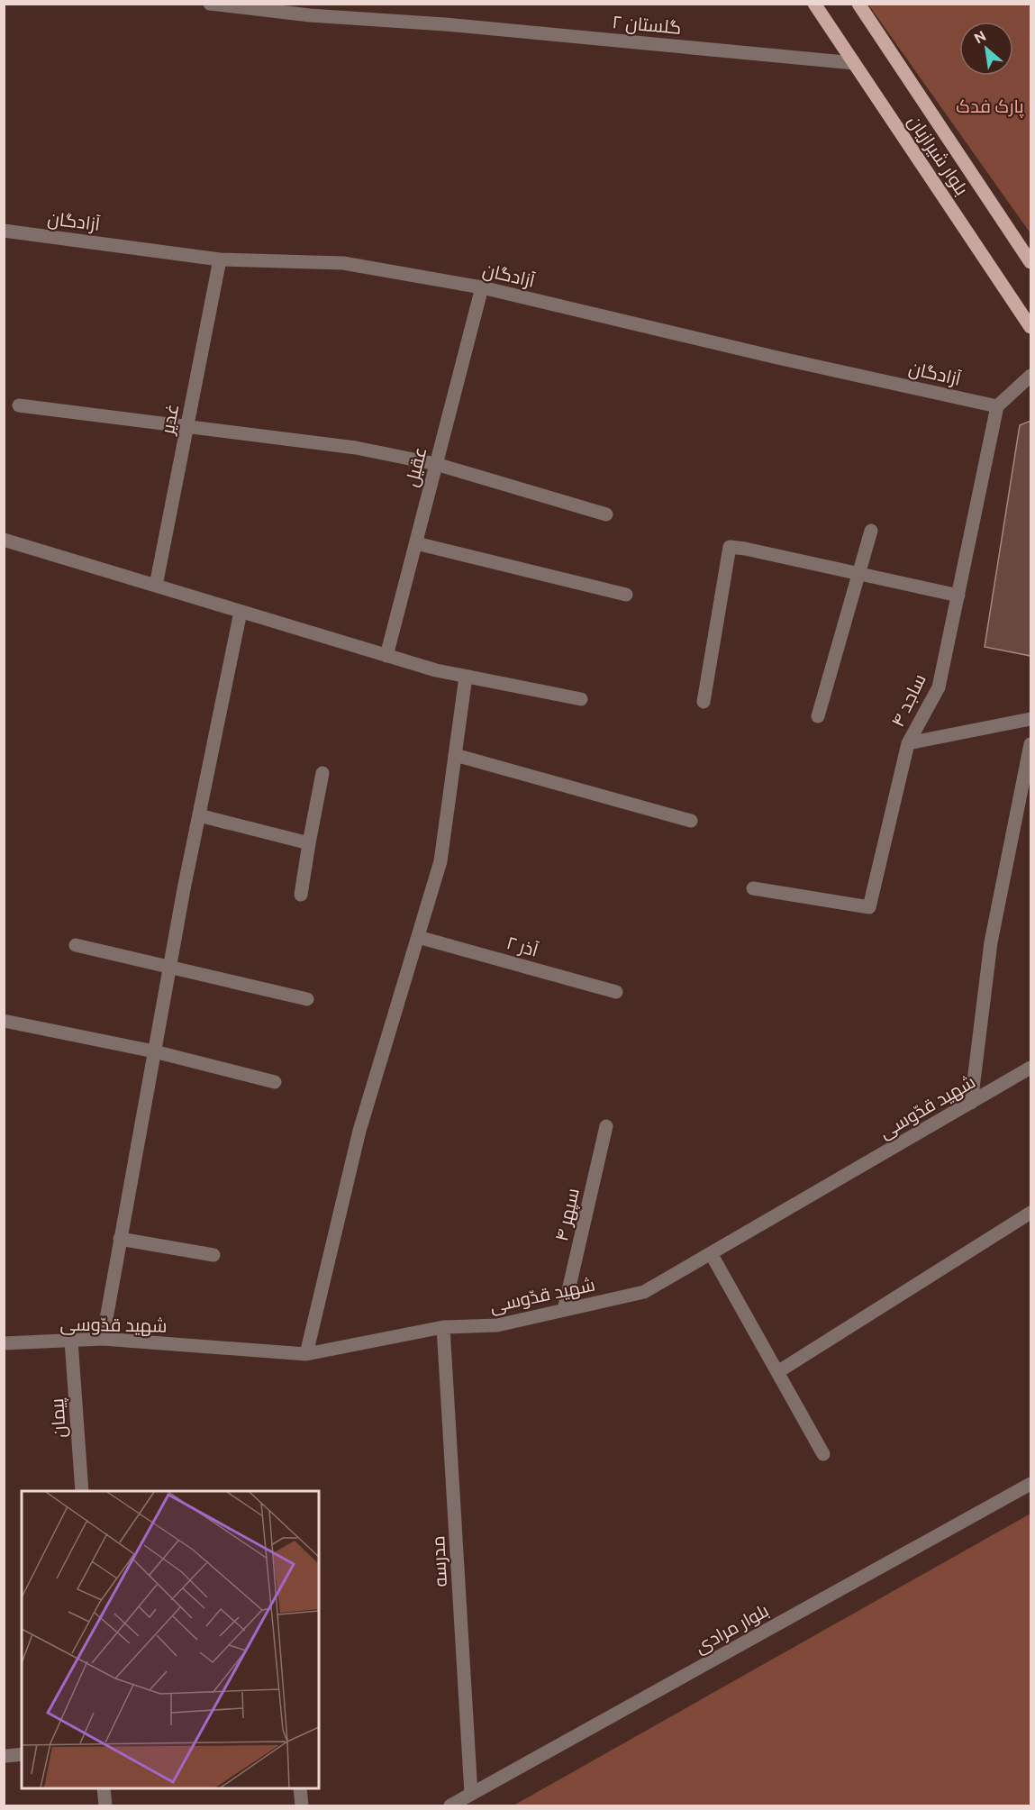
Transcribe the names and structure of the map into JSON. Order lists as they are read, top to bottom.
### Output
{
  "streets": {
    "main road": ["بلوار شیرازیان"],
    "street": [
      "گلستان ۲",
      "آزادگان",
      "غدیر",
      "عقیل",
      "ساجد ۴",
      "آذر ۲",
      "شهید قدّوسی",
      "سپهر ۴",
      "پیمان",
      "مدرسه",
      "بلوار مرادی"
    ]
  },
  "crossings": [
    ["گلستان ۲", "بلوار شیرازیان"],
    ["آزادگان", "غدیر"],
    ["آزادگان", "عقیل"],
    ["آزادگان", "ساجد ۴"],
    ["شهید قدّوسی", "سپهر ۴"],
    ["شهید قدّوسی", "پیمان"],
    ["شهید قدّوسی", "مدرسه"],
    ["مدرسه", "بلوار مرادی"]
  ],
  "parks": ["پارک فدک"],
  "north": "top left"
}
